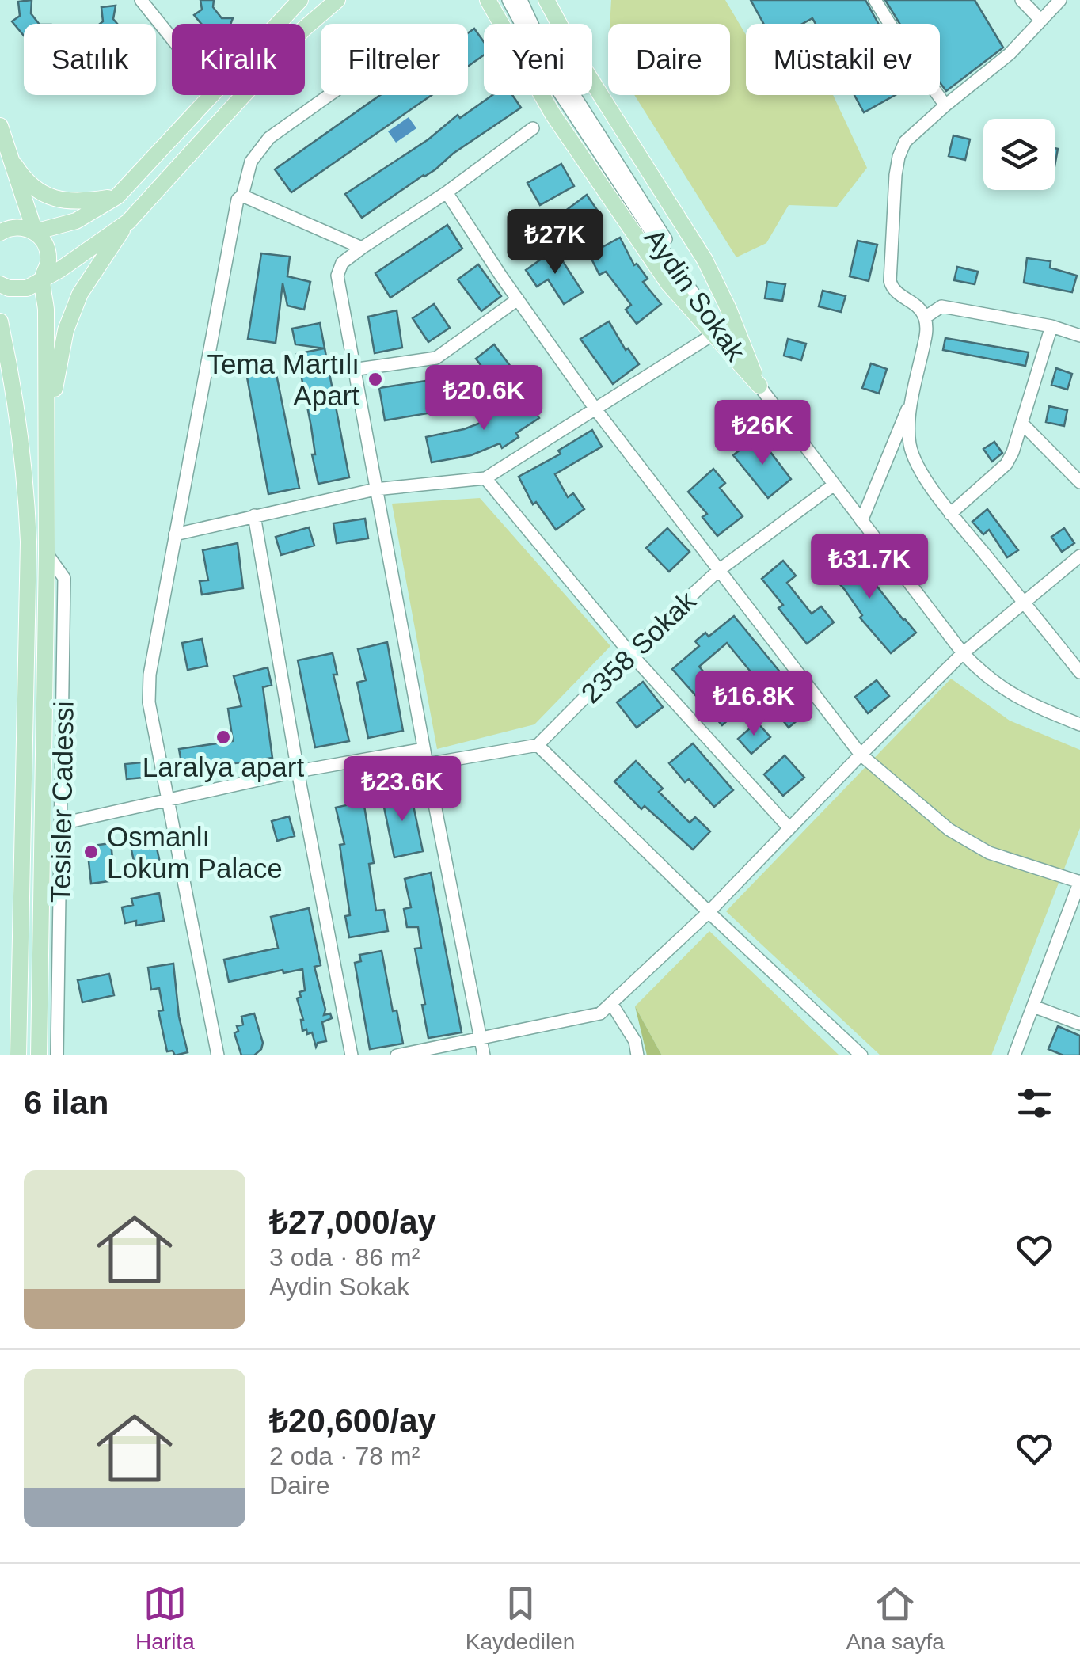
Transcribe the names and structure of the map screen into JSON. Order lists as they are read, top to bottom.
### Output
{
  "streets": {
    "street": ["Aydin Sokak", "2358 Sokak", "Tesisler Cadessi"]
  },
  "crossings": [
    ["Aydin Sokak", "2358 Sokak"]
  ],
  "places": ["Tema Martılı Apart", "Laralya apart", "Osmanlı Lokum Palace"],
  "page": {
    "chip": [
      "Satılık",
      "Kiralık",
      "Filtreler",
      "Yeni",
      "Daire",
      "Müstakil ev"
    ],
    "price": [
      "₺27K",
      "₺20.6K",
      "₺26K",
      "₺31.7K",
      "₺16.8K",
      "₺23.6K"
    ],
    "heading": "6 ilan",
    "list": [
      {
        "name": "₺27,000/ay",
        "note": "3 oda · 86 m² · Aydin Sokak"
      },
      {
        "name": "₺20,600/ay",
        "note": "2 oda · 78 m² · Daire"
      }
    ],
    "tabs": ["Harita", "Kaydedilen", "Ana sayfa"]
  }
}
